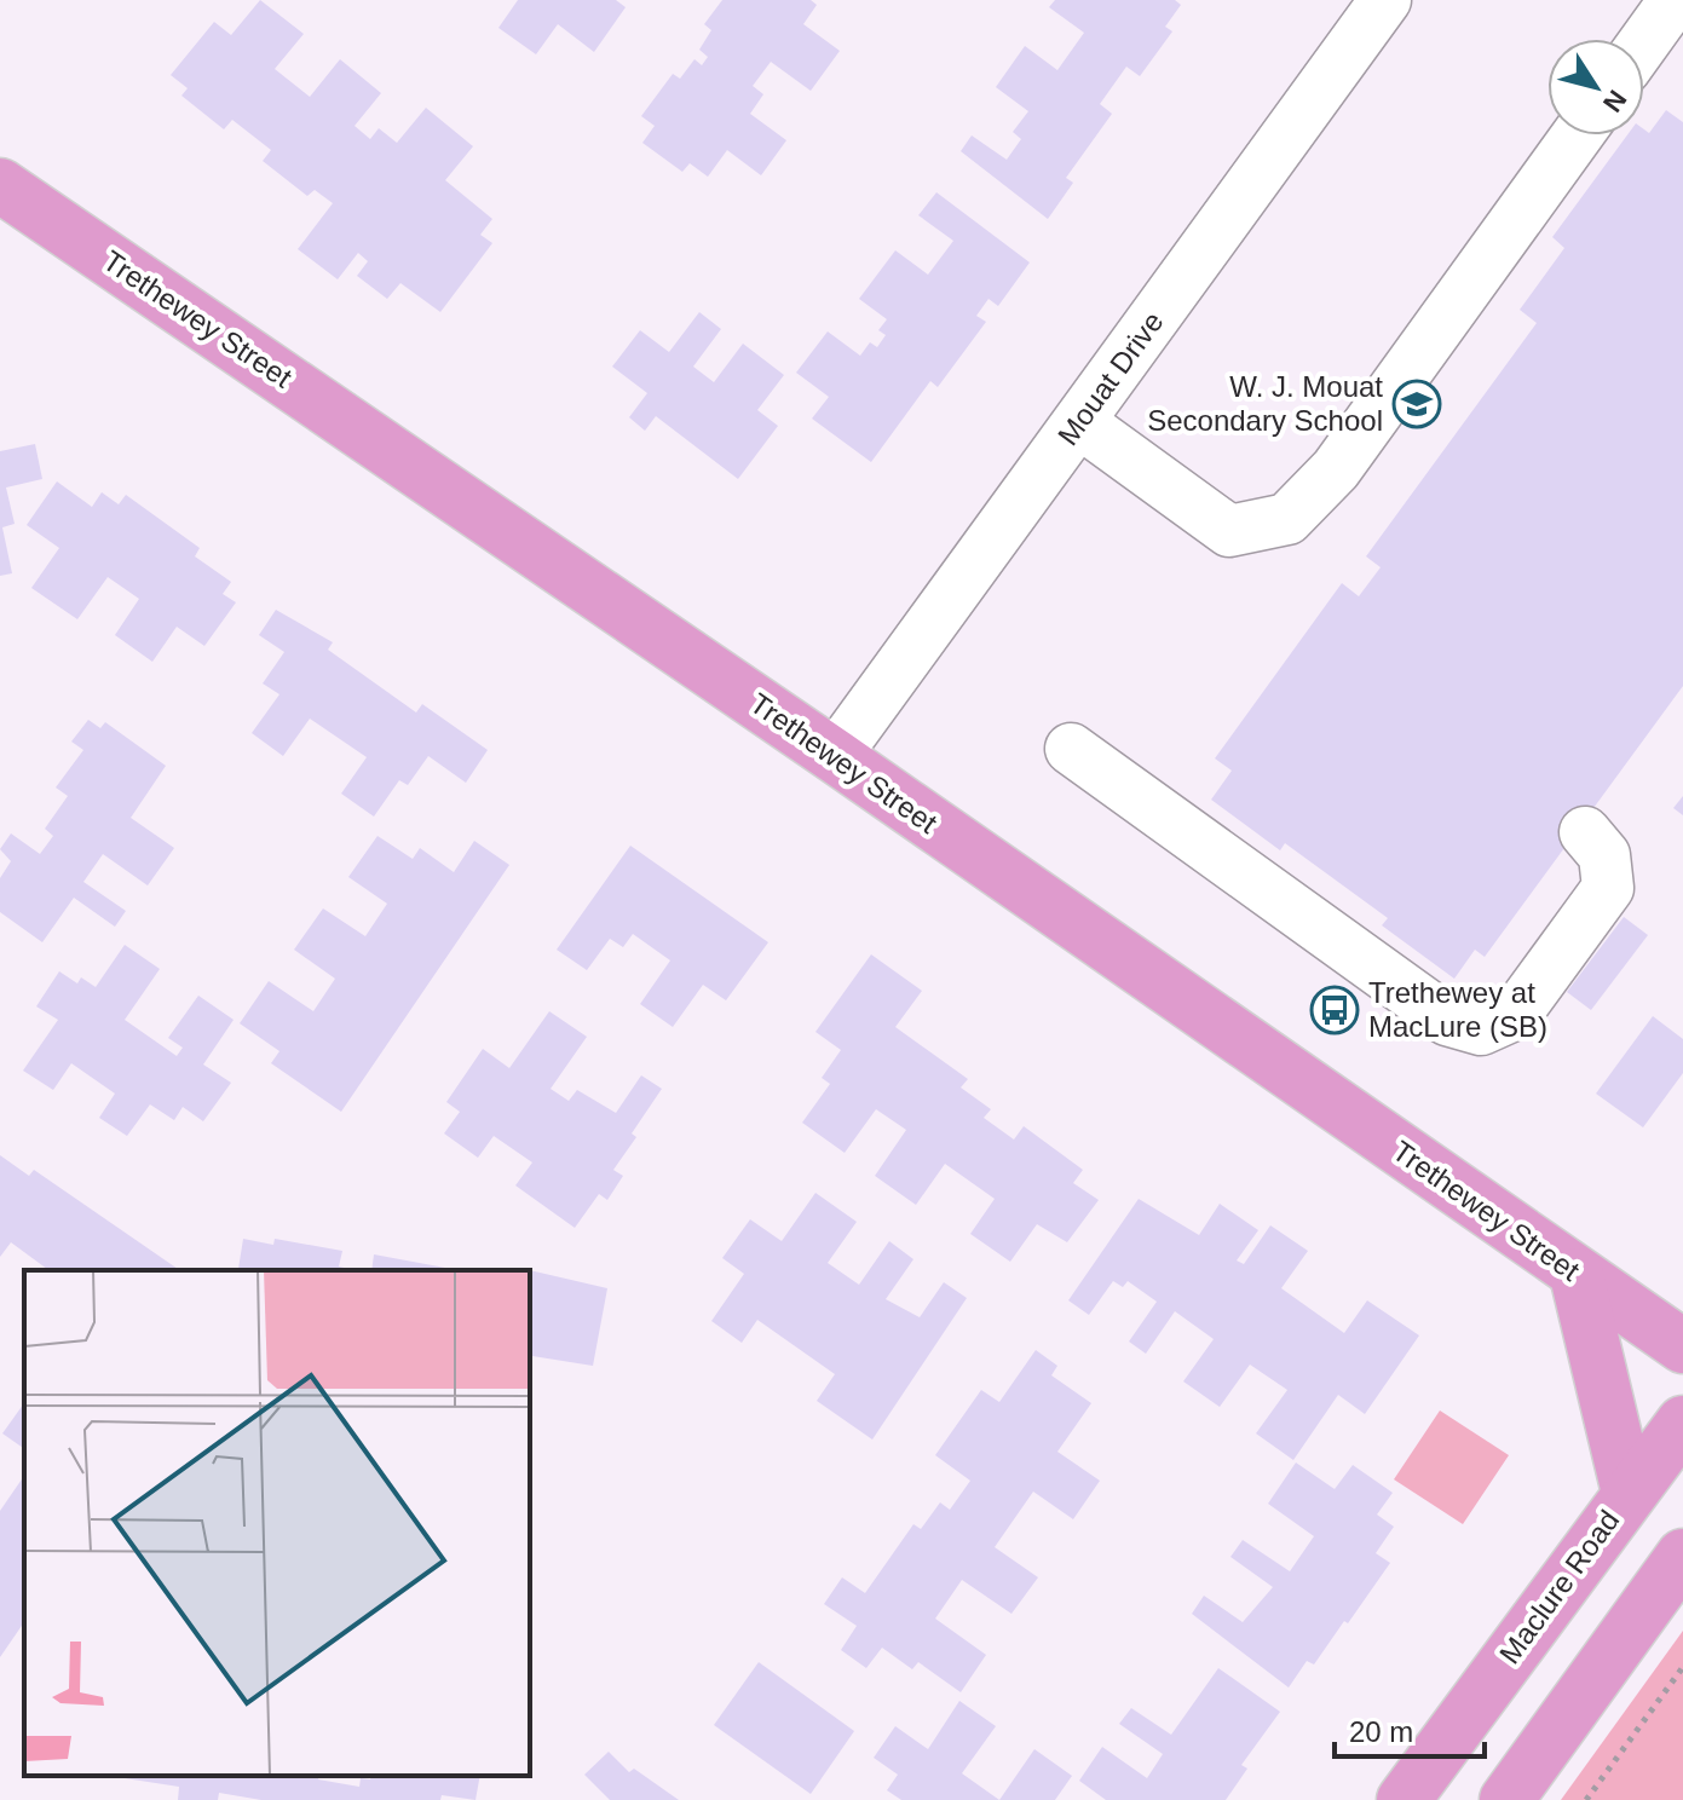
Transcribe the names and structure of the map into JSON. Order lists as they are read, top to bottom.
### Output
{
  "streets": {
    "main road": ["Trethewey Street", "Maclure Road"],
    "street": ["Mouat Drive"]
  },
  "crossings": [
    ["Trethewey Street", "Mouat Drive"]
  ],
  "places": {
    "school or university": ["W. J. Mouat Secondary School"],
    "bus stop": ["Trethewey at MacLure (SB)"]
  },
  "scale_bar": "20 m",
  "north": "bottom right"
}
